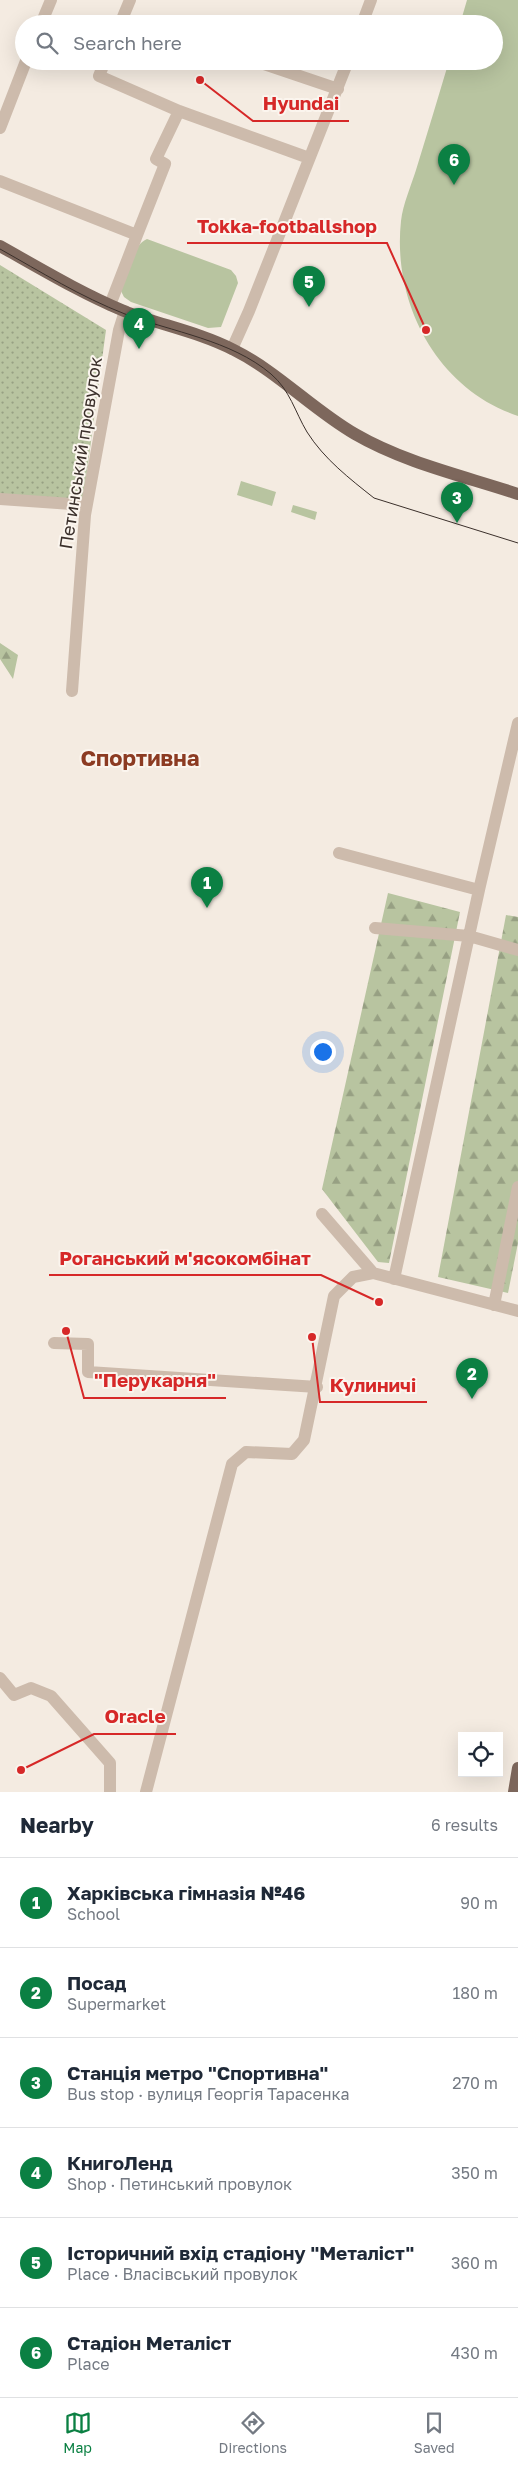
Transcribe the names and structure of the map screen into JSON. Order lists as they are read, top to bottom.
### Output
{
  "streets": {
    "street": ["Петинський провулок"]
  },
  "districts": ["Спортивна"],
  "places": [
    "Hyundai",
    "Tokka-footballshop",
    "Роганський м'ясокомбінат",
    "\"Перукарня\"",
    "Кулиничі",
    "Oracle"
  ],
  "page": {
    "search": "Search here",
    "pins": [
      "6",
      "5",
      "4",
      "3",
      "1",
      "2"
    ],
    "heading": ["Nearby", "6 results"],
    "list": [
      {
        "mark": "1",
        "name": "Харківська гімназія №46",
        "note": "School",
        "value": "90 m"
      },
      {
        "mark": "2",
        "name": "Посад",
        "note": "Supermarket",
        "value": "180 m"
      },
      {
        "mark": "3",
        "name": "Станція метро \"Спортивна\"",
        "note": "Bus stop · вулиця Георгія Тарасенка",
        "value": "270 m"
      },
      {
        "mark": "4",
        "name": "КнигоЛенд",
        "note": "Shop · Петинський провулок",
        "value": "350 m"
      },
      {
        "mark": "5",
        "name": "Історичний вхід стадіону \"Металіст\"",
        "note": "Place · Власівський провулок",
        "value": "360 m"
      },
      {
        "mark": "6",
        "name": "Стадіон Металіст",
        "note": "Place",
        "value": "430 m"
      }
    ],
    "nav": ["Map", "Directions", "Saved"]
  }
}
